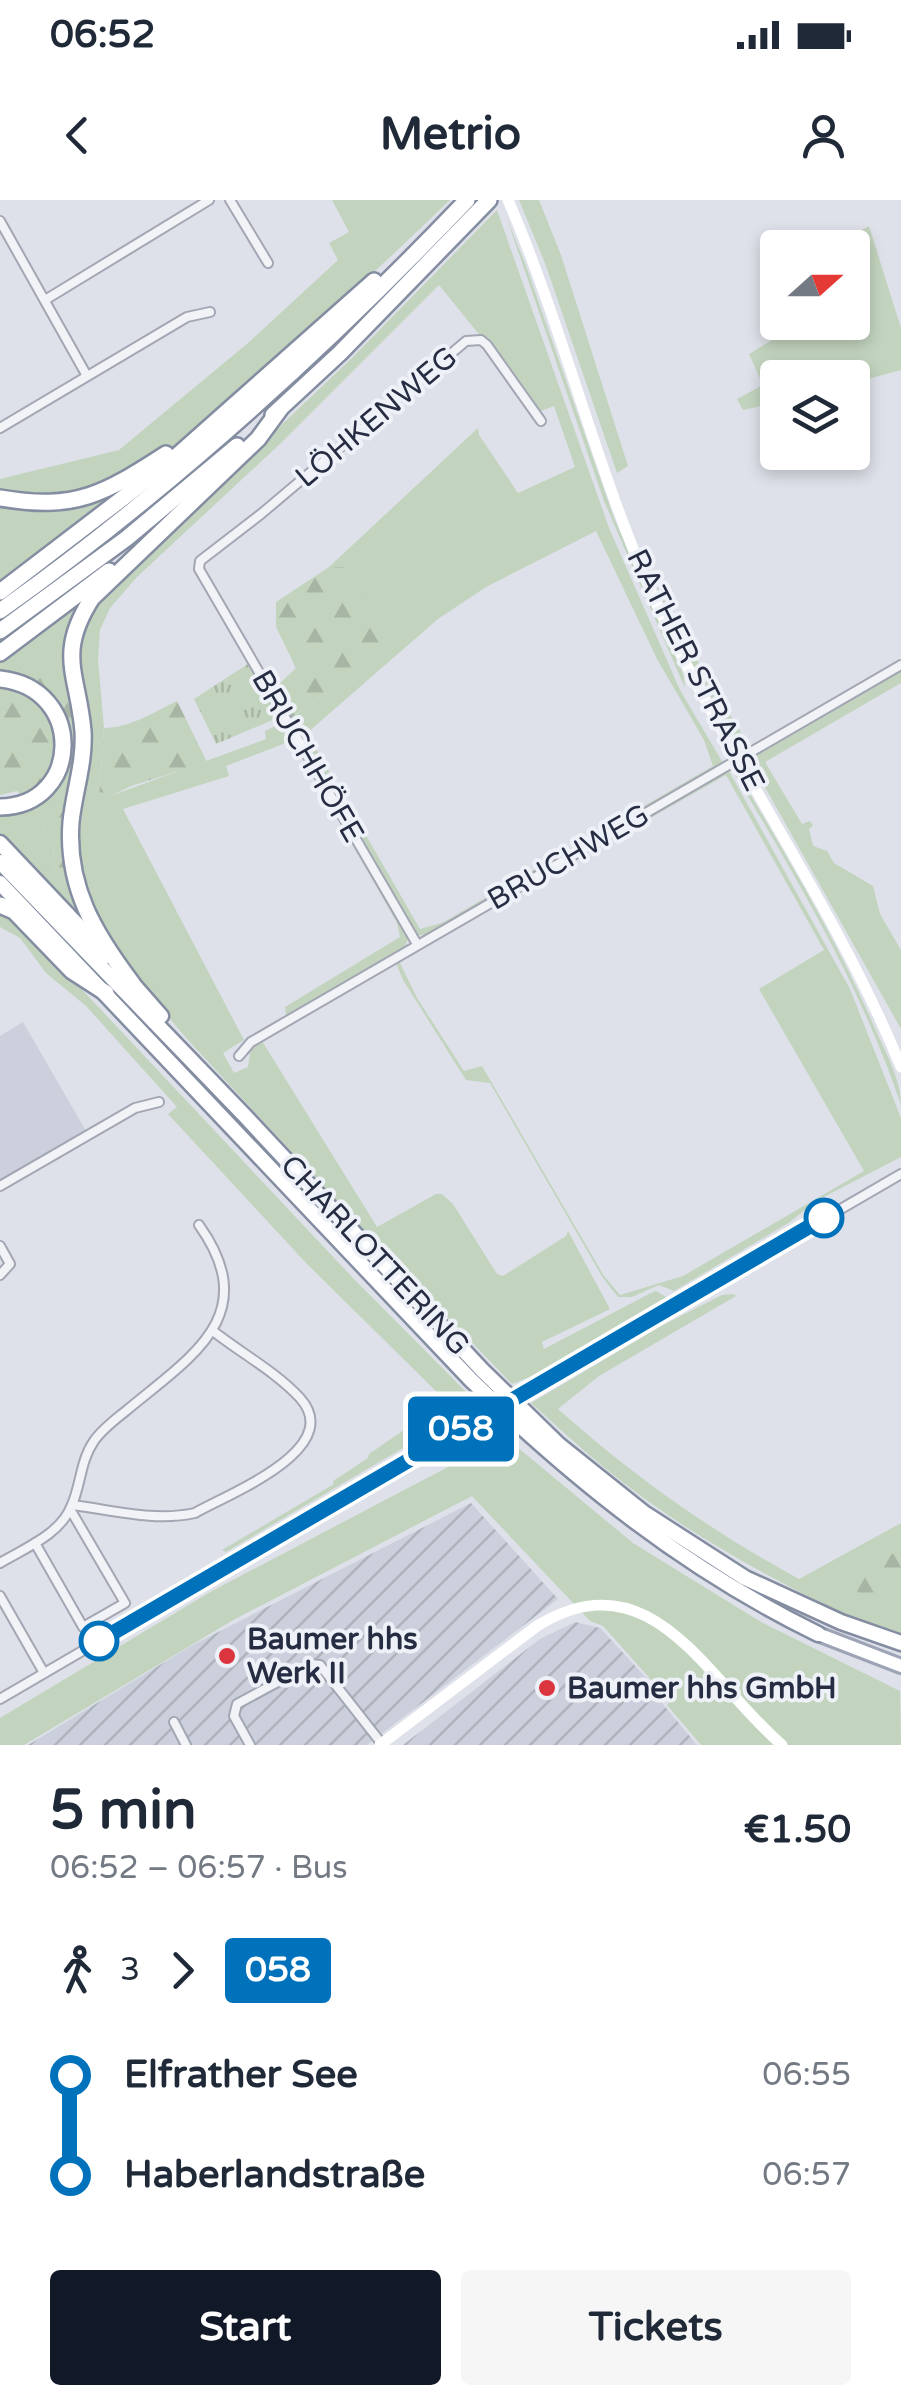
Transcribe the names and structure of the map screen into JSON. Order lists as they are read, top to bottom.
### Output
{
  "streets": {
    "highway": ["CHARLOTTERING"],
    "main road": ["RATHER STRASSE"],
    "street": ["LÖHKENWEG", "BRUCHHÖFE", "BRUCHWEG"]
  },
  "crossings": [
    ["LÖHKENWEG", "BRUCHHÖFE"],
    ["RATHER STRASSE", "BRUCHWEG"],
    ["BRUCHHÖFE", "BRUCHWEG"]
  ],
  "places": ["Baumer hhs Werk II", "Baumer hhs GmbH"],
  "lines": ["bus line 058"],
  "north": "right",
  "page": {
    "status": "06:52",
    "header": "Metrio",
    "on_map": "058",
    "heading": ["5 min", "06:52 – 06:57 · Bus", "€1.50"],
    "legs": ["3", "058"],
    "list": [
      {
        "name": "Elfrather See",
        "value": "06:55"
      },
      {
        "name": "Haberlandstraße",
        "value": "06:57"
      }
    ],
    "buttons": ["Start", "Tickets"]
  }
}
